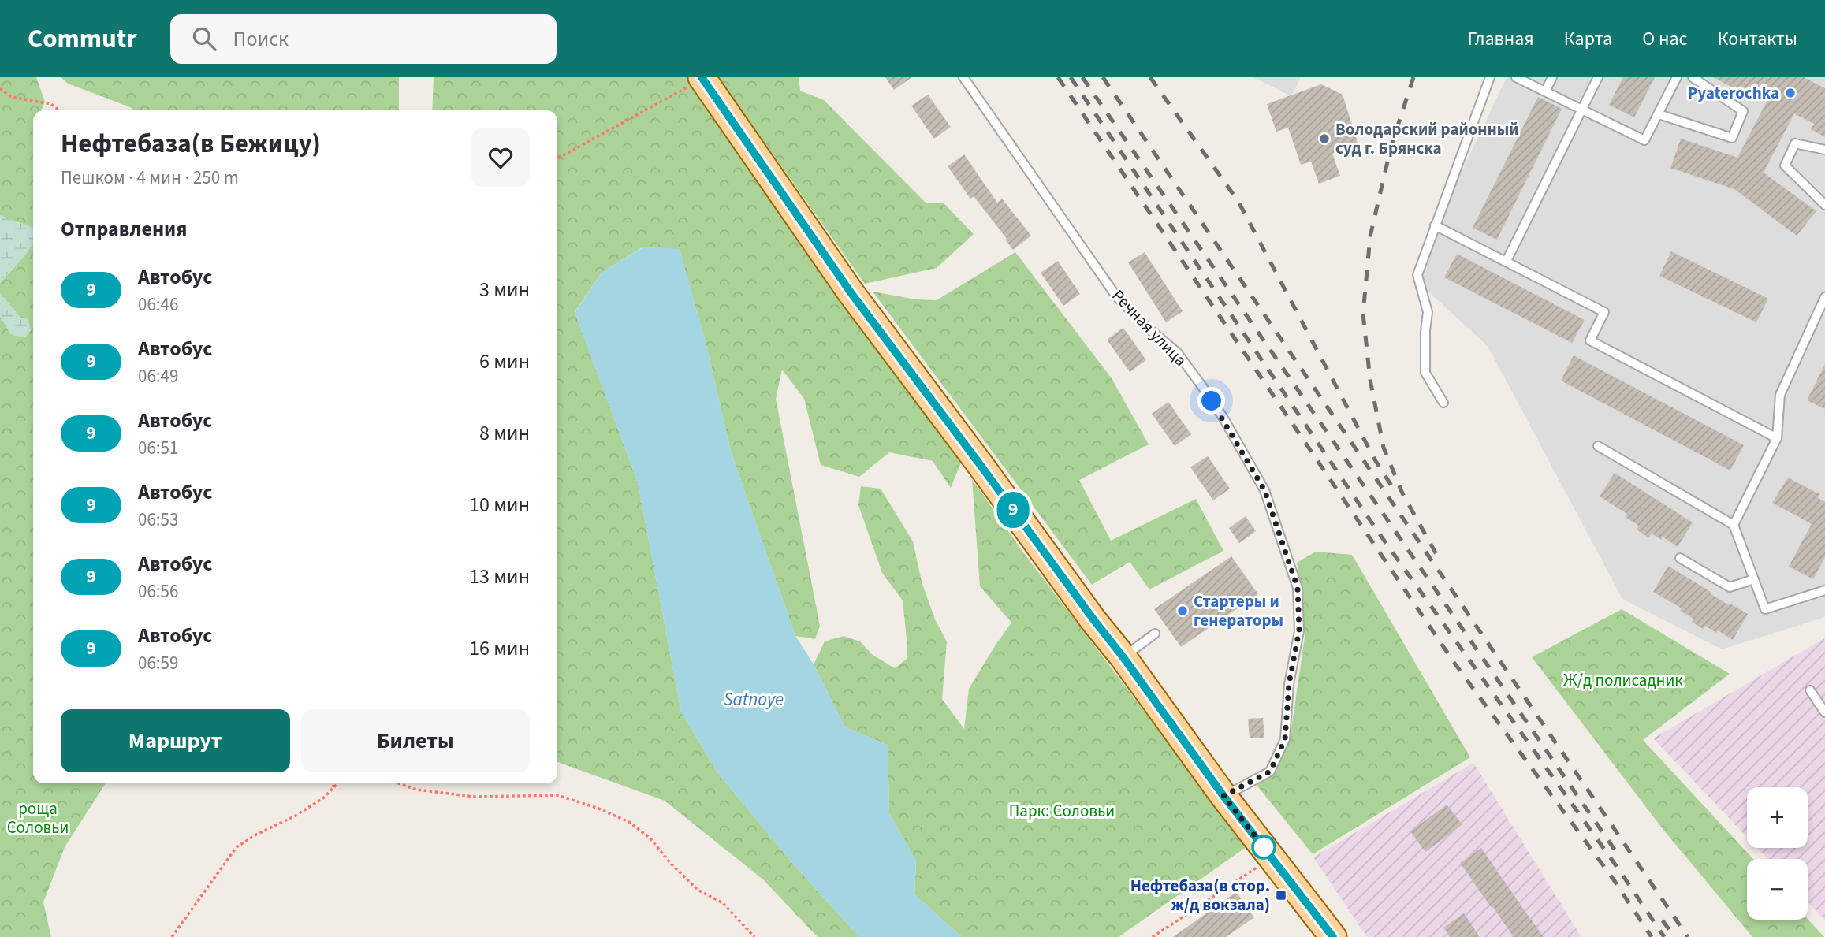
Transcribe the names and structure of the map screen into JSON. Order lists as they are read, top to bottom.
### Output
{
  "streets": {
    "lane": ["Речная улица"]
  },
  "water": ["Satnoye"],
  "parks": ["Ж/д полисадник", "роща Соловьи", "Парк: Соловьи"],
  "places": {
    "other": ["Pyaterochka", "Володарский районный суд г. Брянска", "Стартеры и генераторы"],
    "transit": ["Нефтебаза(в стор. ж/д вокзала)"]
  },
  "lines": ["bus line 9"],
  "page": {
    "header": "Commutr",
    "search": "Поиск",
    "nav": [
      "Главная",
      "Карта",
      "О нас",
      "Контакты"
    ],
    "on_map": "9",
    "heading": [
      ["Нефтебаза(в Бежицу)", "Пешком · 4 мин · 250 m"],
      "Отправления"
    ],
    "list": [
      {
        "mark": "9",
        "name": "Автобус",
        "note": "06:46",
        "value": "3 мин"
      },
      {
        "mark": "9",
        "name": "Автобус",
        "note": "06:49",
        "value": "6 мин"
      },
      {
        "mark": "9",
        "name": "Автобус",
        "note": "06:51",
        "value": "8 мин"
      },
      {
        "mark": "9",
        "name": "Автобус",
        "note": "06:53",
        "value": "10 мин"
      },
      {
        "mark": "9",
        "name": "Автобус",
        "note": "06:56",
        "value": "13 мин"
      },
      {
        "mark": "9",
        "name": "Автобус",
        "note": "06:59",
        "value": "16 мин"
      }
    ],
    "buttons": ["Маршрут", "Билеты"],
    "map_buttons": ["+", "−"]
  }
}
